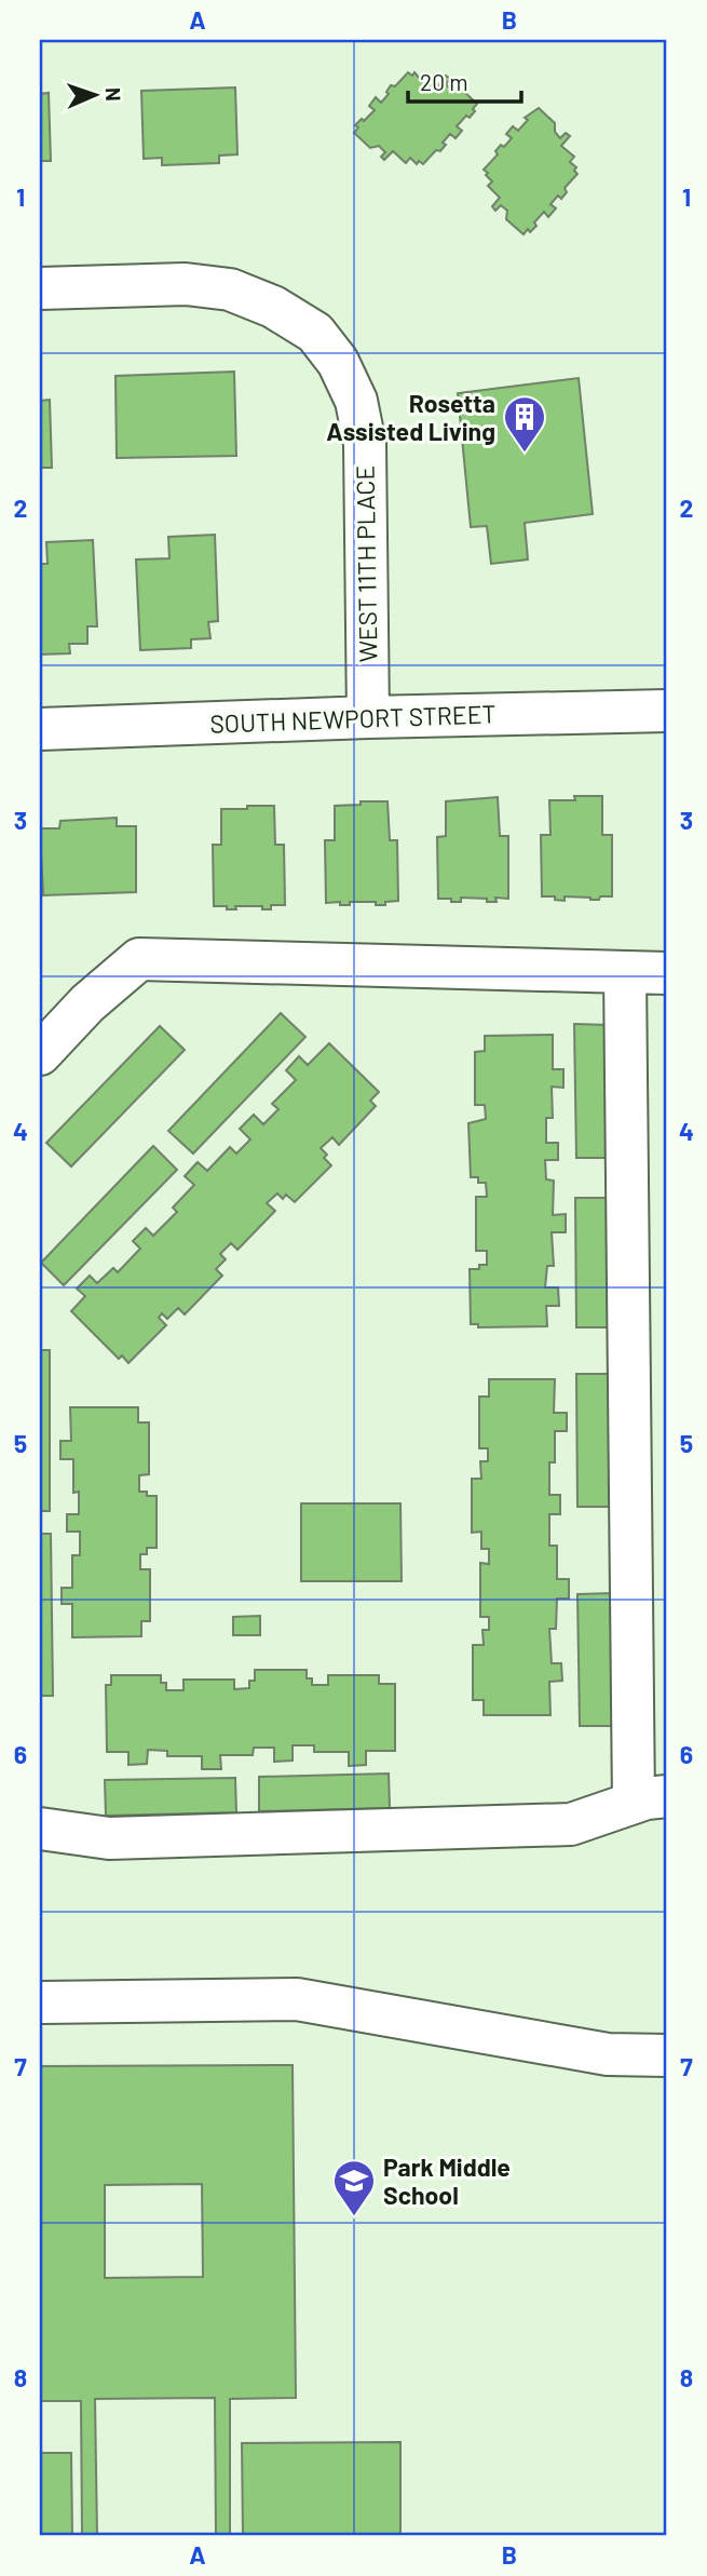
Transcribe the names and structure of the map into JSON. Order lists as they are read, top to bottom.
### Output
{
  "streets": {
    "street": ["WEST 11TH PLACE", "SOUTH NEWPORT STREET"]
  },
  "crossings": [
    ["WEST 11TH PLACE", "SOUTH NEWPORT STREET"]
  ],
  "places": {
    "building": ["Rosetta Assisted Living"],
    "school or university": ["Park Middle School"]
  },
  "scale_bar": "20 m",
  "north": "right",
  "grid": {
    "columns": ["A", "B"],
    "rows": [
      "1",
      "2",
      "3",
      "4",
      "5",
      "6",
      "7",
      "8"
    ]
  }
}
